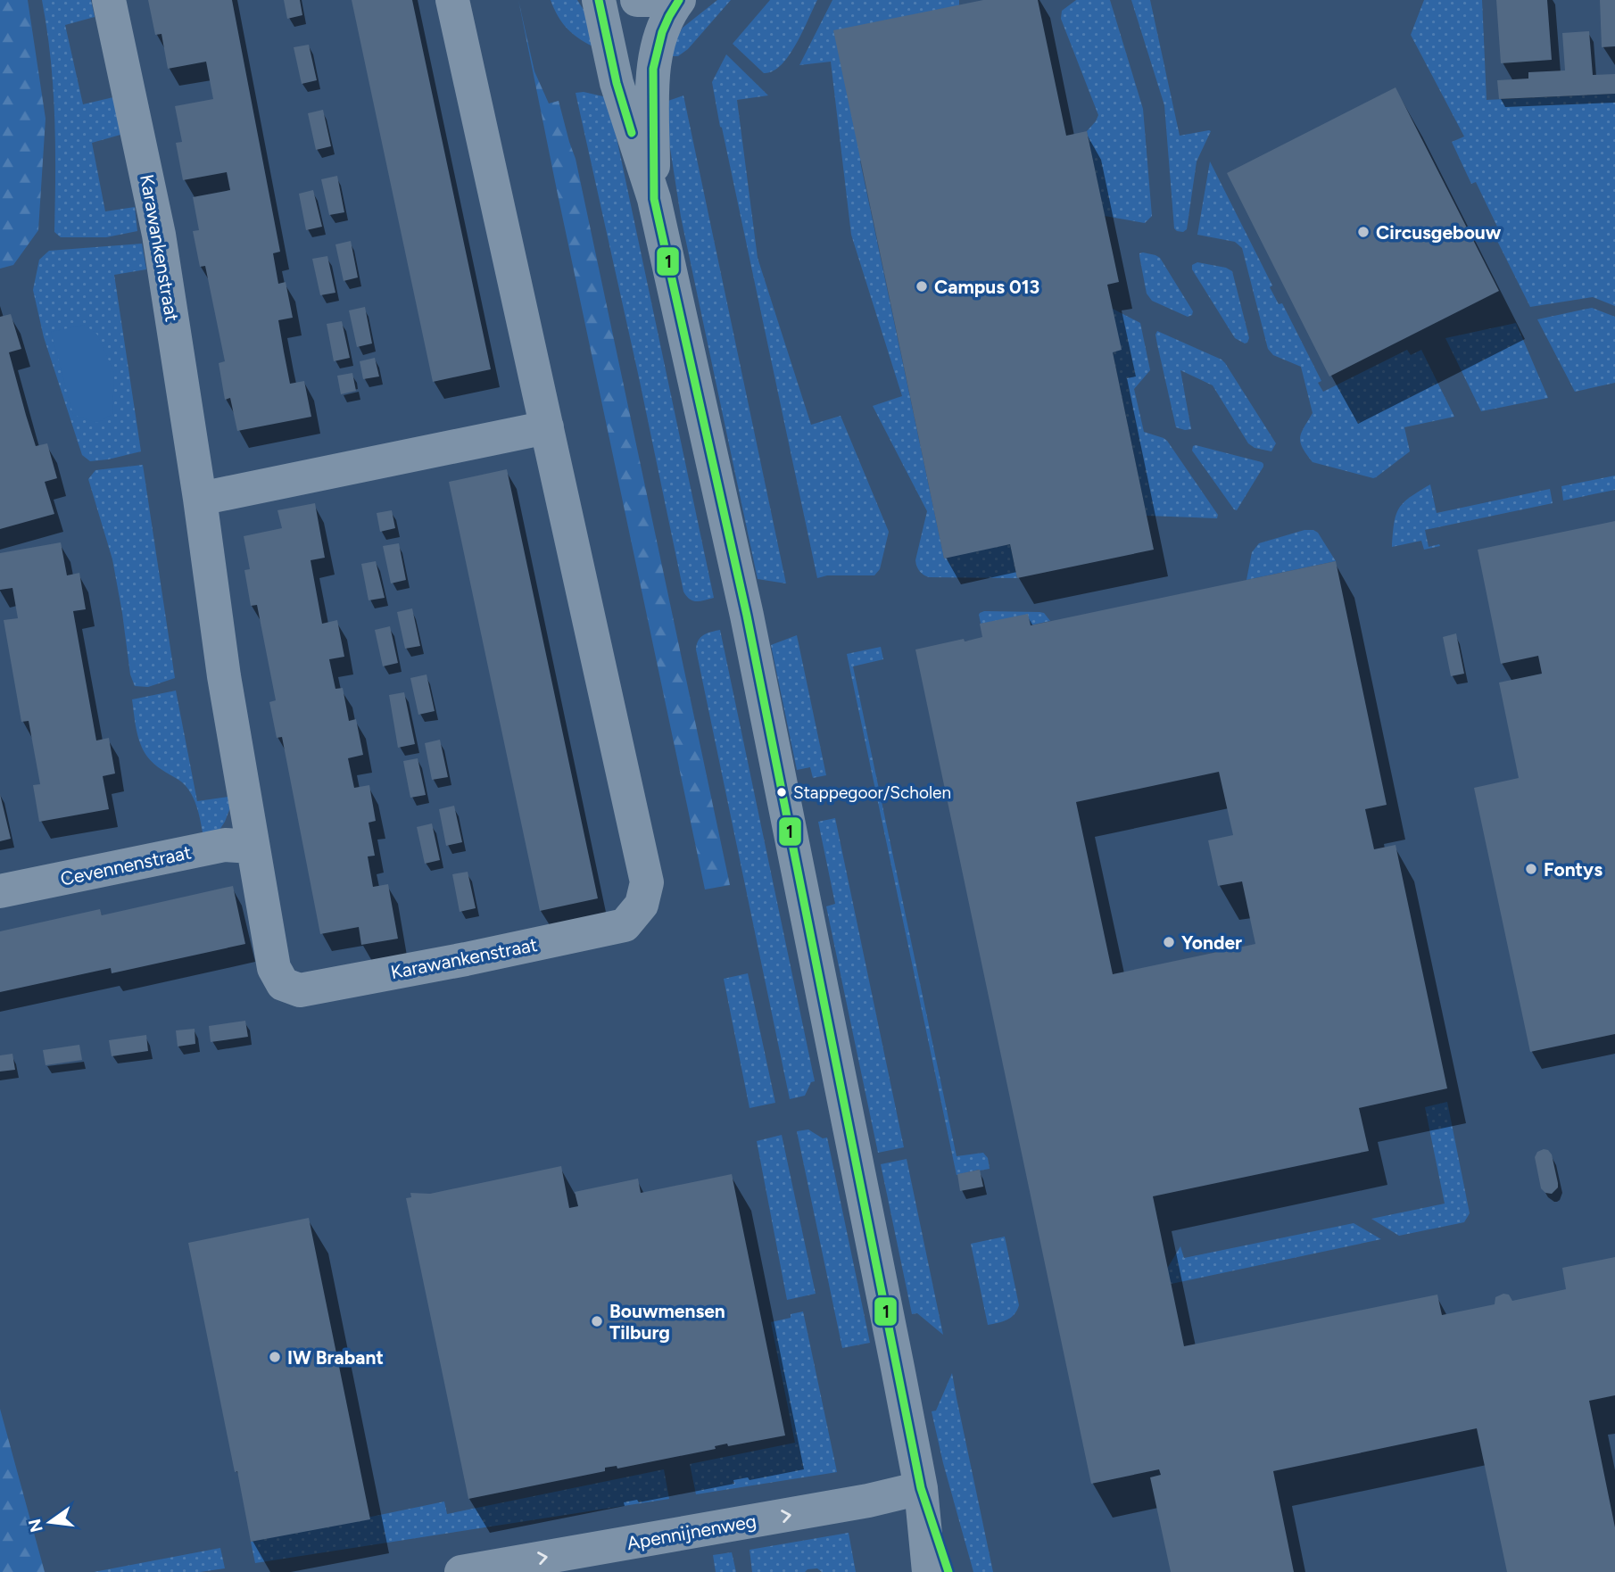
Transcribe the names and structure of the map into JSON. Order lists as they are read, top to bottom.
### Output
{
  "streets": {
    "street": ["Karawankenstraat", "Cevennenstraat", "Apennijnenweg"]
  },
  "crossings": [
    ["Karawankenstraat", "Cevennenstraat"]
  ],
  "one_way": ["Apennijnenweg"],
  "places": [
    "Circusgebouw",
    "Campus 013",
    "Stappegoor/Scholen",
    "Fontys",
    "Yonder",
    "Bouwmensen Tilburg",
    "IW Brabant"
  ],
  "lines": ["transit line 1"],
  "north": "left"
}
